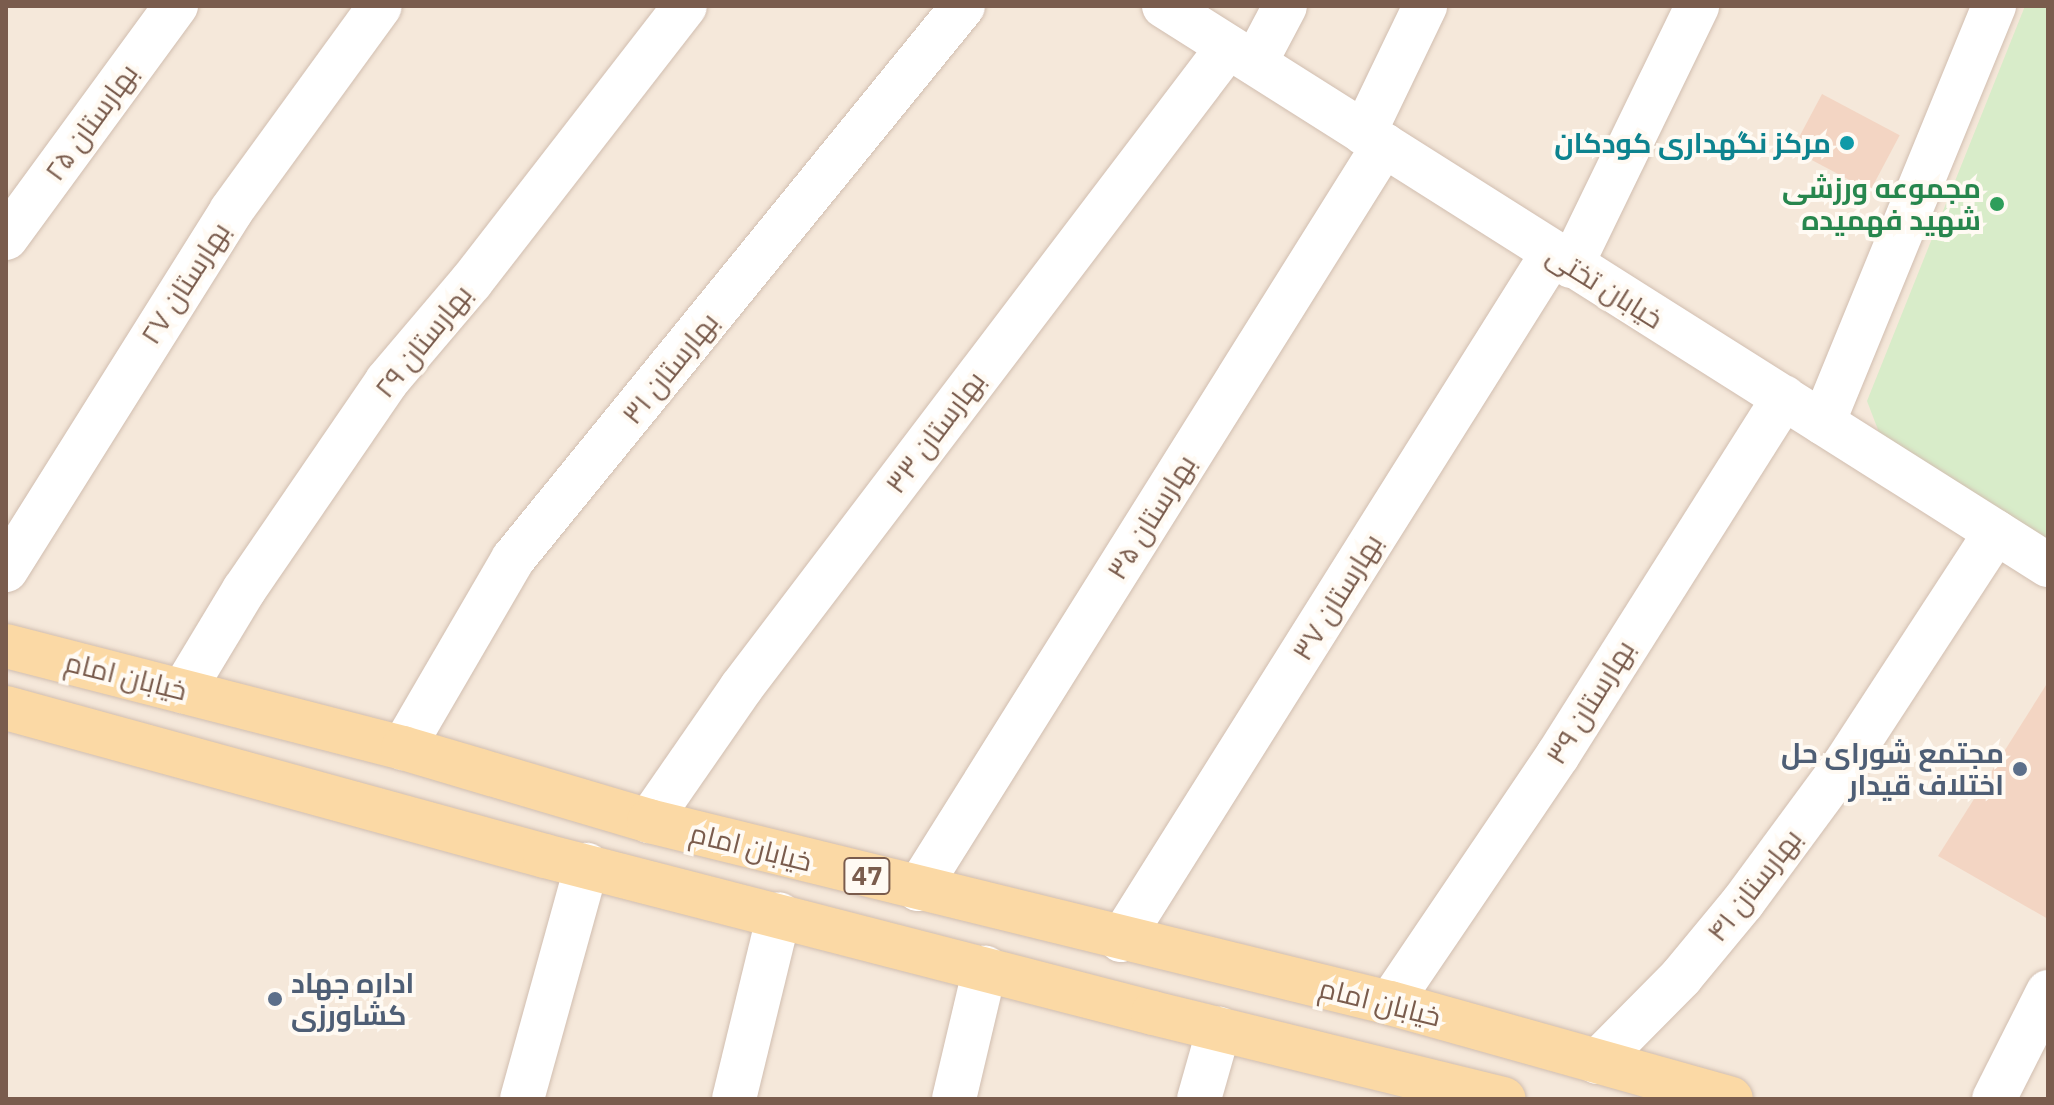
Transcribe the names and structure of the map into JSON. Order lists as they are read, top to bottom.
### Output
{
  "streets": {
    "main road": ["خیابان امام", "47"],
    "street": [
      "بهارستان ۲۵",
      "بهارستان ۲۷",
      "خیابان تختی",
      "بهارستان ۲۹",
      "بهارستان ۳۱",
      "بهارستان ۳۳",
      "بهارستان ۳۵",
      "بهارستان ۳۷",
      "بهارستان ۳۹",
      "بهارستان ۴۱"
    ]
  },
  "crossings": [
    ["خیابان تختی", "بهارستان ۳۳"],
    ["خیابان تختی", "بهارستان ۳۵"],
    ["خیابان تختی", "بهارستان ۳۷"],
    ["خیابان تختی", "بهارستان ۳۹"],
    ["خیابان تختی", "بهارستان ۴۱"],
    ["بهارستان ۲۹", "خیابان امام"],
    ["بهارستان ۳۱", "خیابان امام"],
    ["بهارستان ۳۳", "خیابان امام"],
    ["بهارستان ۳۵", "خیابان امام"],
    ["بهارستان ۳۷", "خیابان امام"],
    ["خیابان امام", "بهارستان ۳۹"],
    ["خیابان امام", "بهارستان ۴۱"]
  ],
  "places": [
    "مرکز نگهداری کودکان",
    "مجموعه ورزشی شهید فهمیده",
    "مجتمع شورای حل اختلاف قیدار",
    "اداره جهاد کشاورزی"
  ]
}
